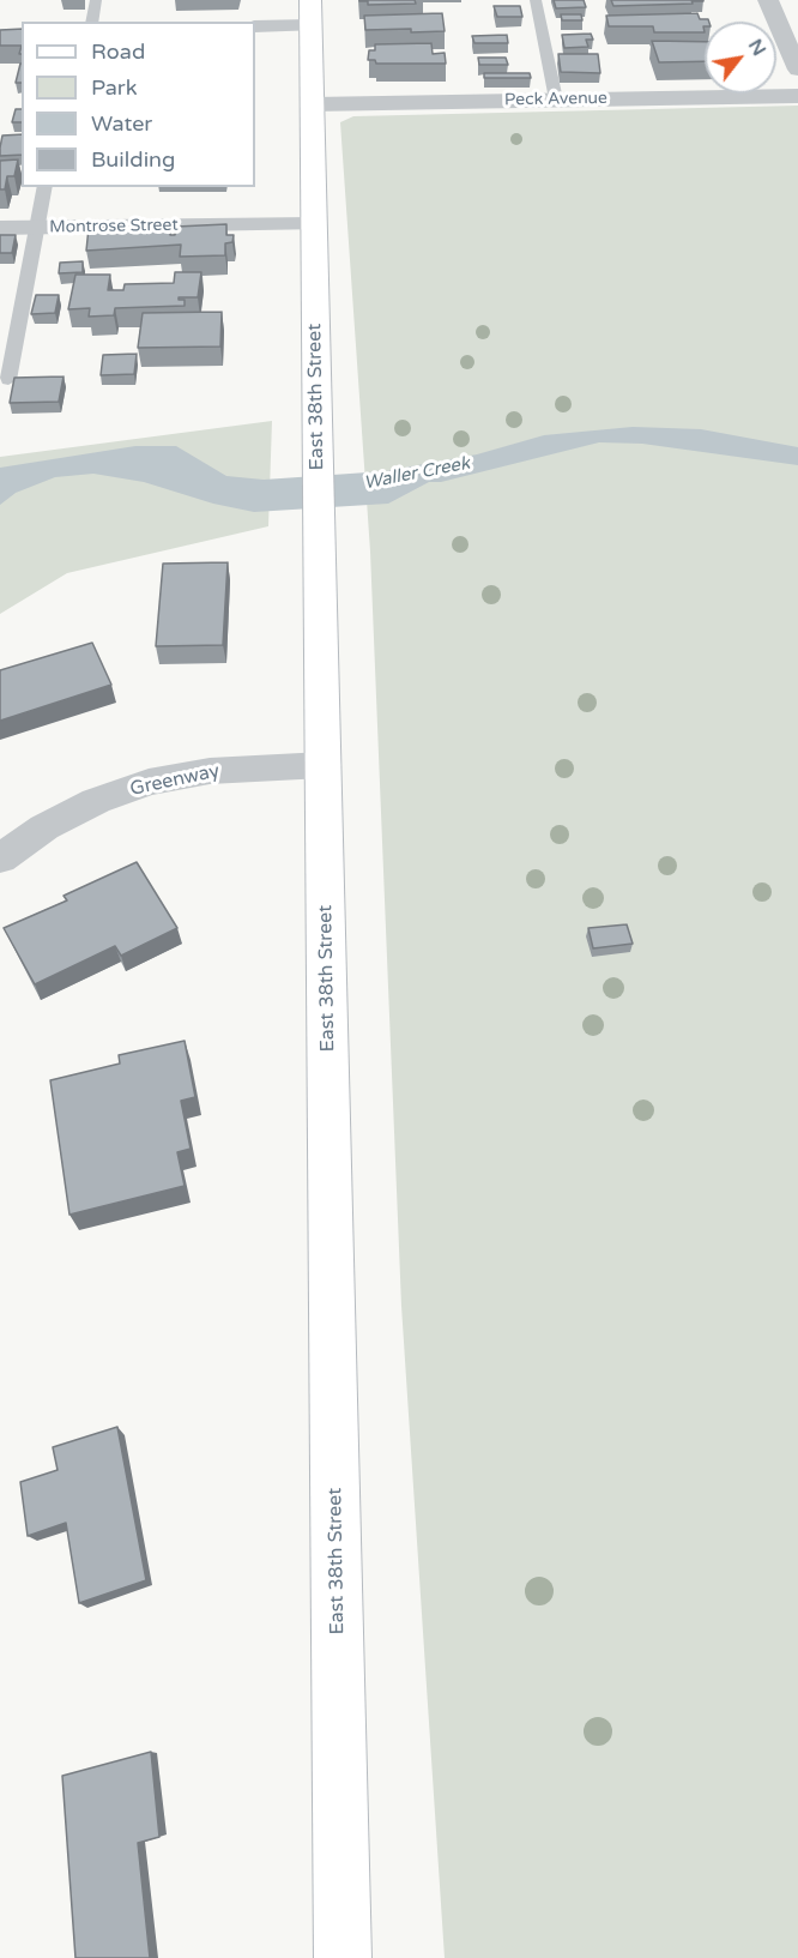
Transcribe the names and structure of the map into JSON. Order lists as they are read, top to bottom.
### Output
{
  "streets": {
    "street": [
      "Peck Avenue",
      "Montrose Street",
      "East 38th Street",
      "Greenway"
    ]
  },
  "crossings": [
    ["Peck Avenue", "East 38th Street"],
    ["Montrose Street", "East 38th Street"],
    ["East 38th Street", "Greenway"]
  ],
  "water": ["Waller Creek"],
  "legend": [
    "Road",
    "Park",
    "Water",
    "Building"
  ],
  "north": "top right"
}
